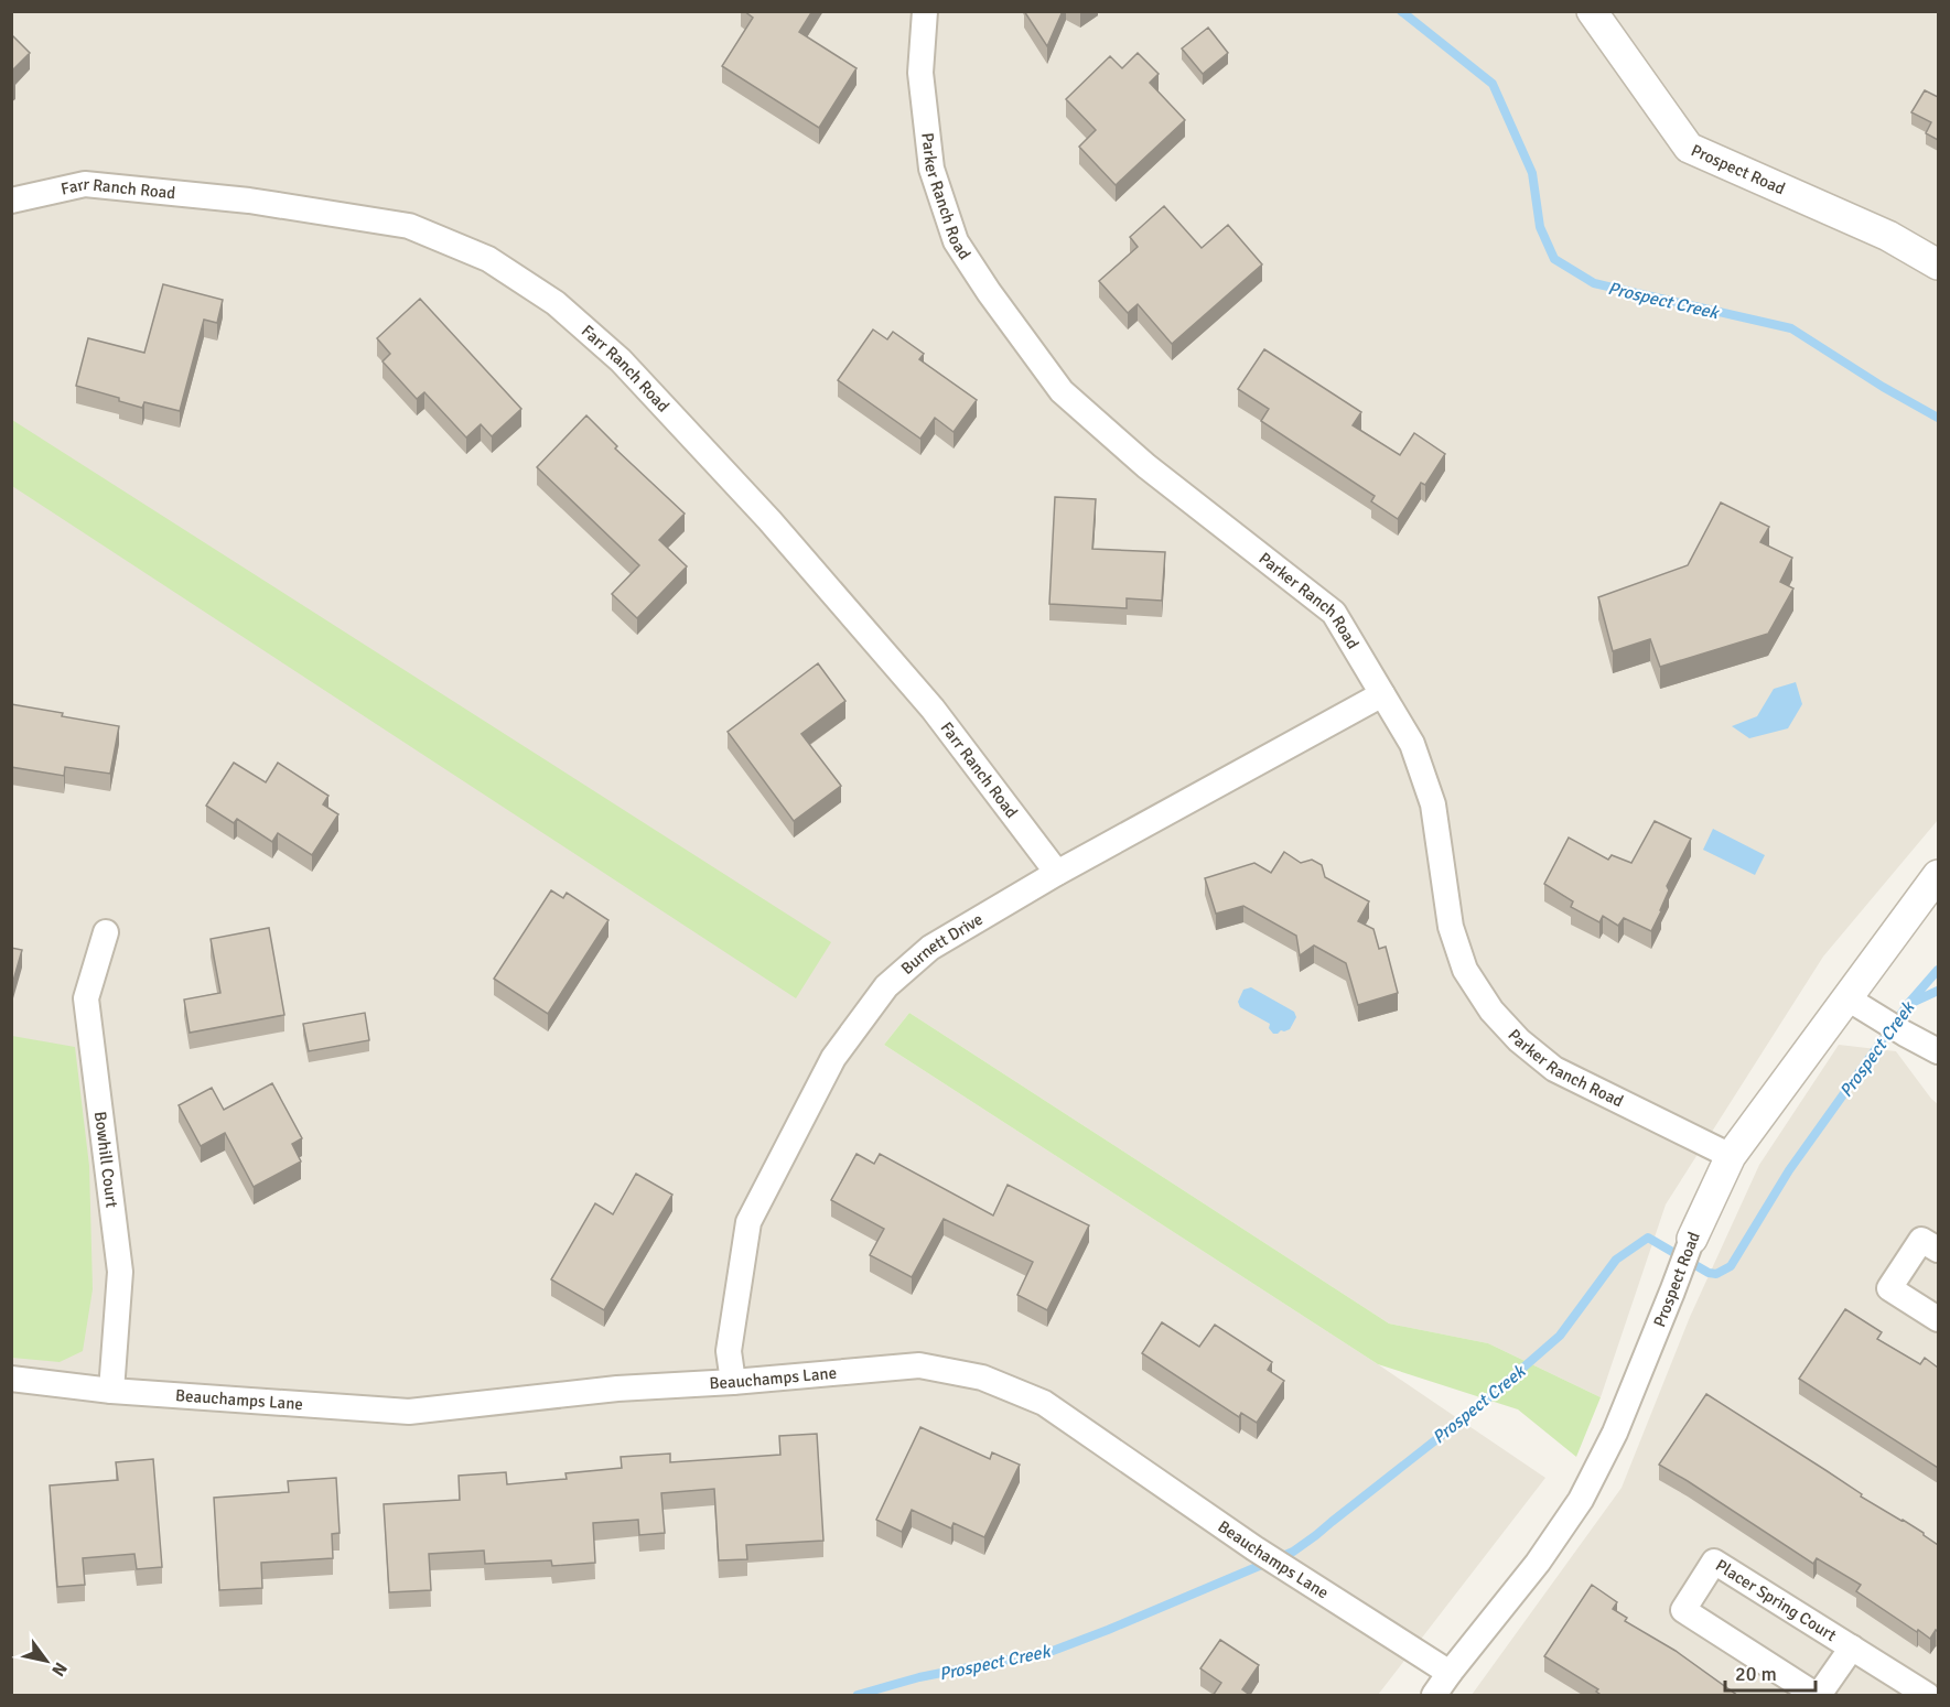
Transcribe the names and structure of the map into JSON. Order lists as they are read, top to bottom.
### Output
{
  "streets": {
    "street": [
      "Prospect Road",
      "Farr Ranch Road",
      "Parker Ranch Road",
      "Burnett Drive",
      "Bowhill Court",
      "Beauchamps Lane",
      "Placer Spring Court"
    ]
  },
  "crossings": [
    ["Prospect Road", "Parker Ranch Road"],
    ["Prospect Road", "Beauchamps Lane"],
    ["Farr Ranch Road", "Burnett Drive"],
    ["Parker Ranch Road", "Burnett Drive"],
    ["Burnett Drive", "Beauchamps Lane"],
    ["Bowhill Court", "Beauchamps Lane"]
  ],
  "water": ["Prospect Creek"],
  "scale_bar": "20 m",
  "north": "bottom right"
}
